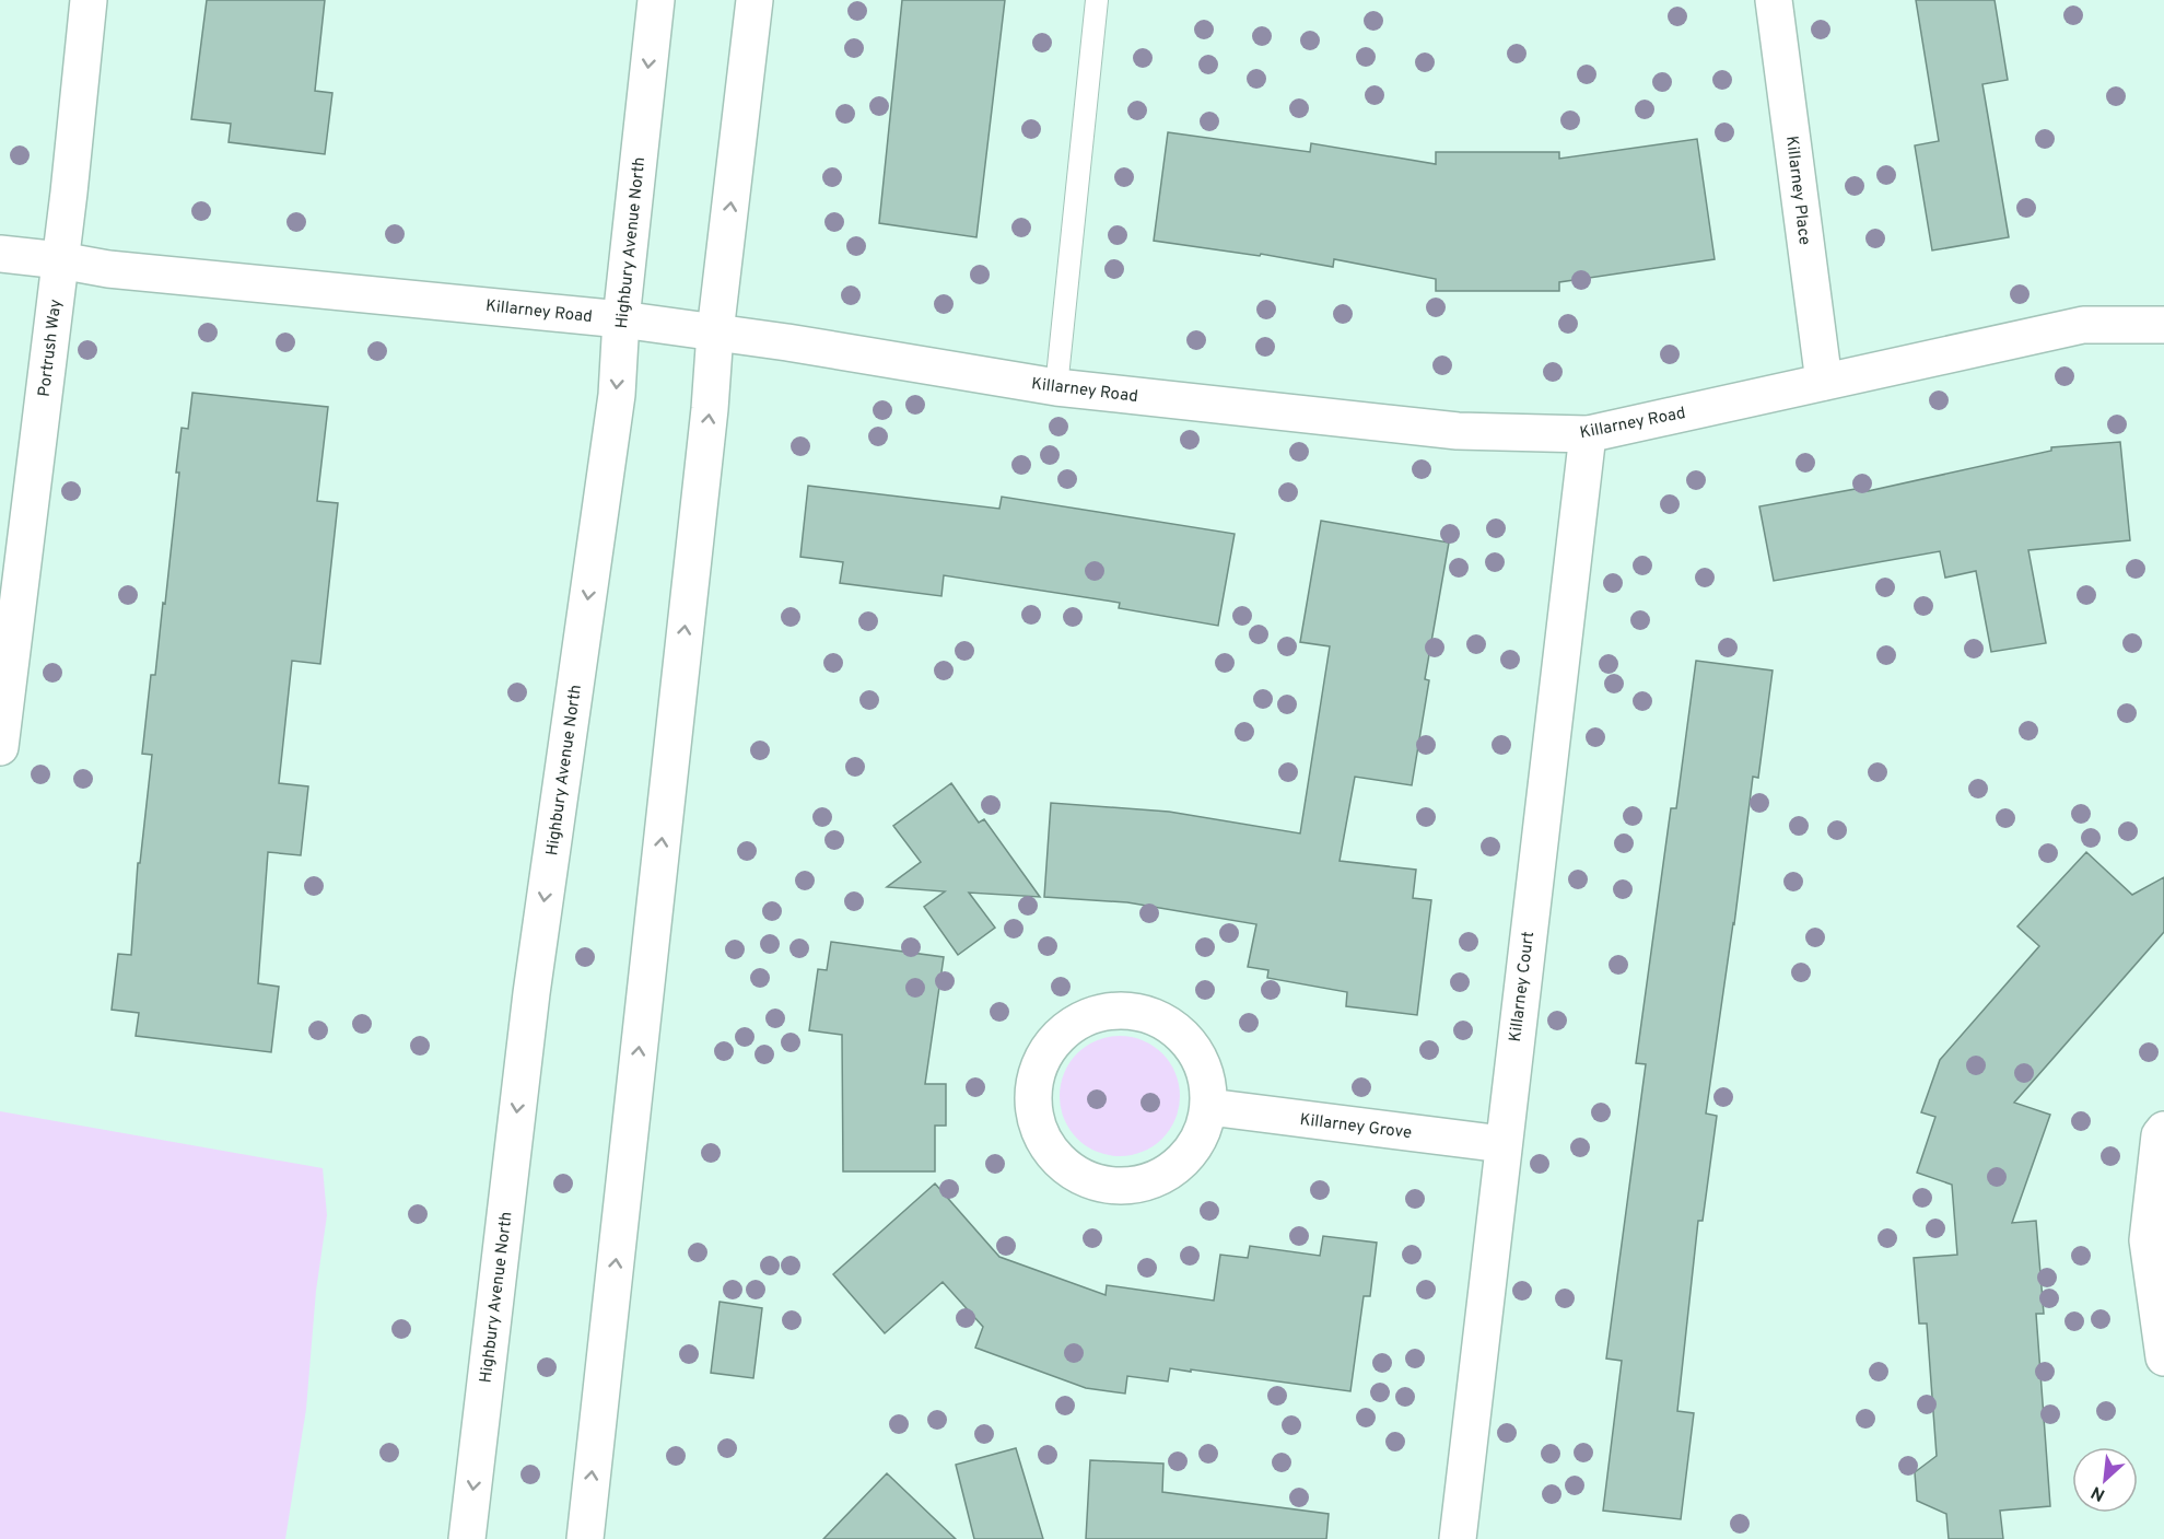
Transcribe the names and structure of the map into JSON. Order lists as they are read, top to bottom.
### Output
{
  "streets": {
    "street": [
      "Killarney Place",
      "Highbury Avenue North",
      "Killarney Road",
      "Portrush Way",
      "Killarney Court",
      "Killarney Grove"
    ]
  },
  "crossings": [
    ["Killarney Place", "Killarney Road"],
    ["Highbury Avenue North", "Killarney Road"],
    ["Killarney Road", "Portrush Way"],
    ["Killarney Road", "Killarney Court"],
    ["Killarney Court", "Killarney Grove"]
  ],
  "north": "bottom left"
}
